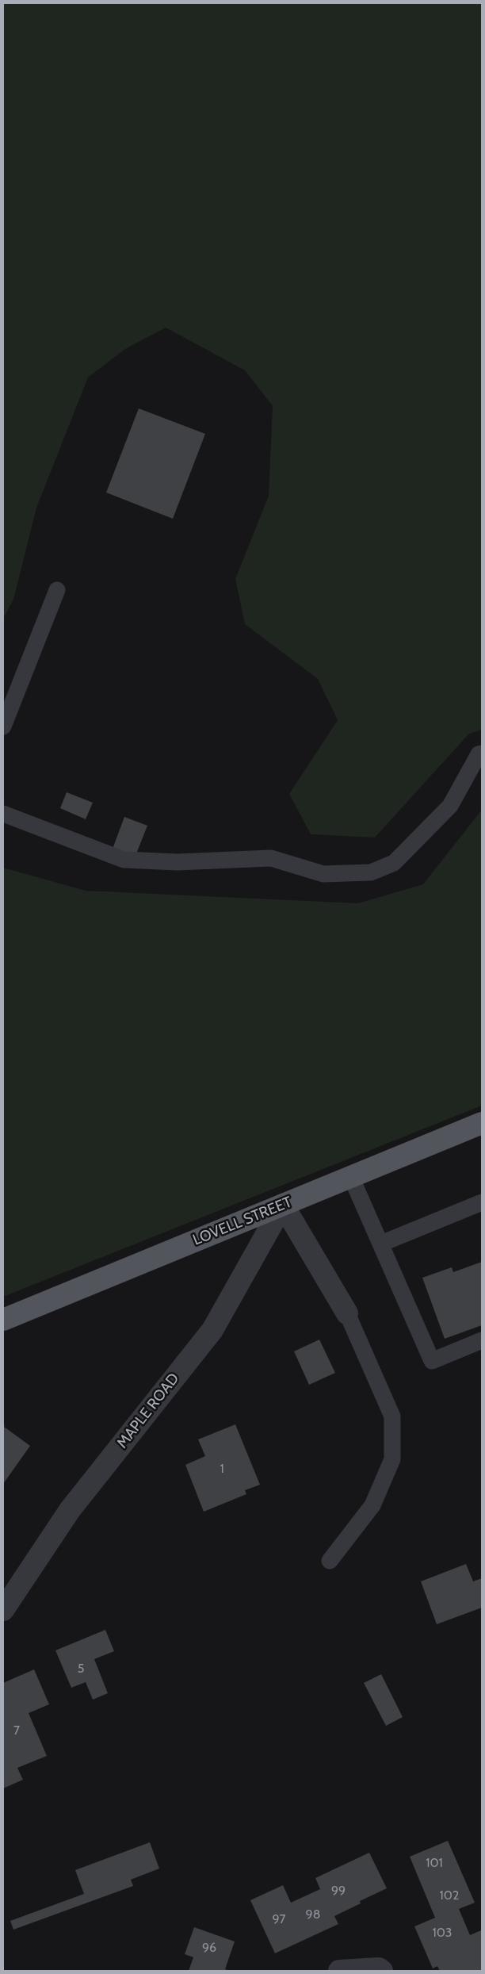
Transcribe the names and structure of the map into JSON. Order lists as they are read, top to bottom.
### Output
{
  "streets": {
    "main road": ["LOVELL STREET"],
    "street": ["MAPLE ROAD"]
  },
  "crossings": [
    ["LOVELL STREET", "MAPLE ROAD"]
  ],
  "house_numbers": [
    "1",
    "5",
    "7",
    "101",
    "99",
    "102",
    "98",
    "97",
    "103",
    "96"
  ]
}
